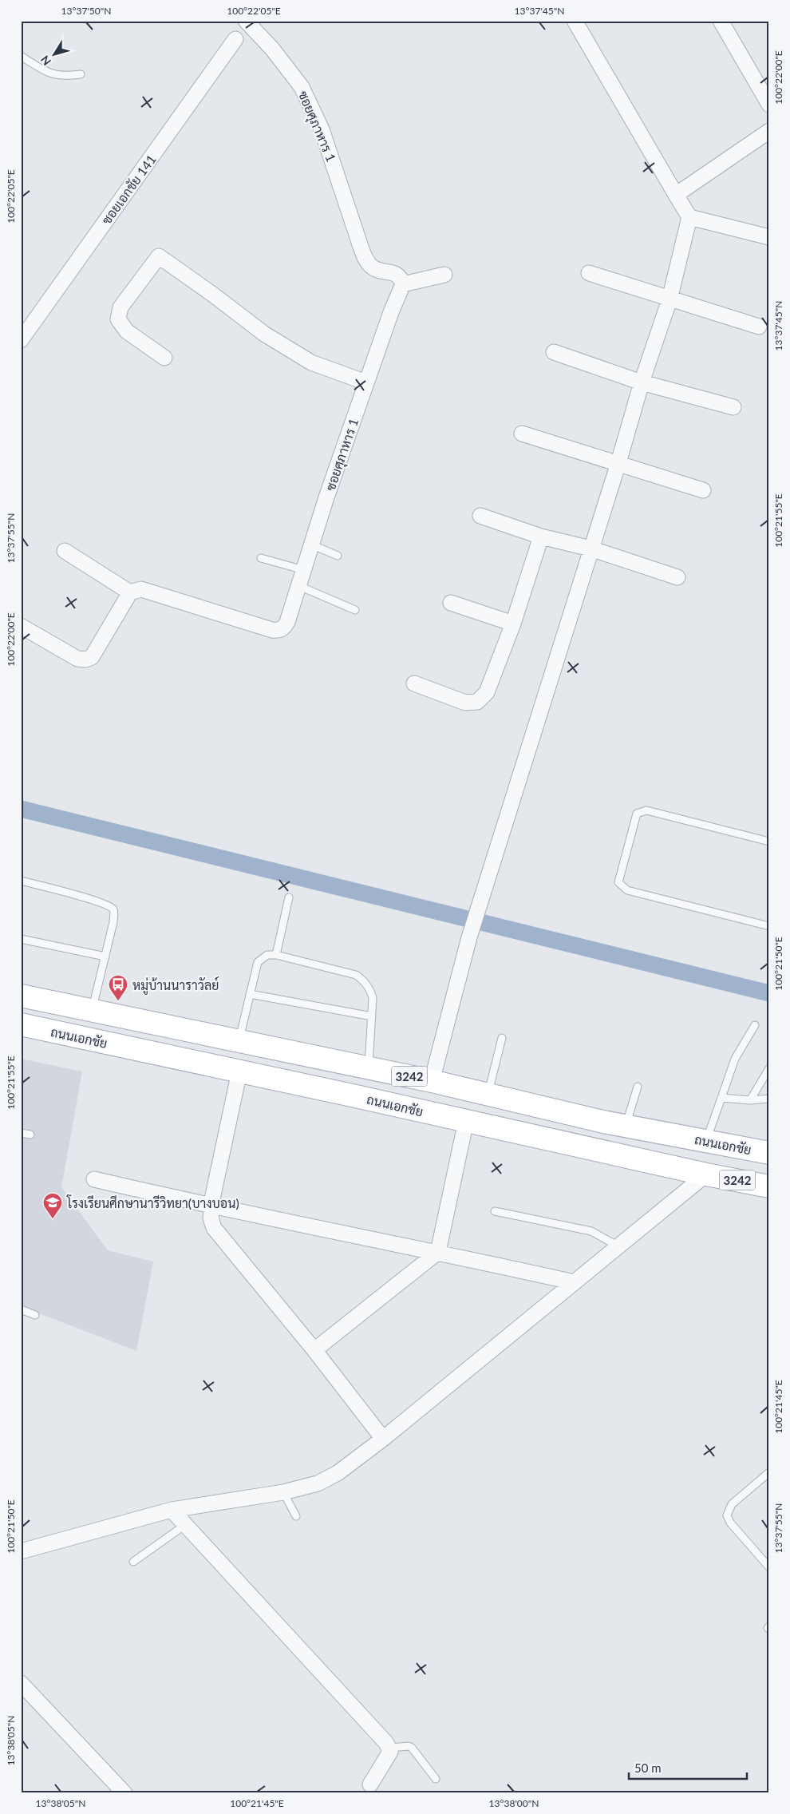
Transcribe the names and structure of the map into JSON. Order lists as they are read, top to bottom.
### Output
{
  "streets": {
    "main road": ["ถนนเอกชัย", "3242"],
    "street": ["ซอยศุภาหาร 1", "ซอยเอกชัย 141"]
  },
  "places": {
    "bus stop": ["หมู่บ้านนาราวัลย์"],
    "school or university": ["โรงเรียนศึกษานารีวิทยา(บางบอน)"]
  },
  "scale_bar": "50 m",
  "north": "bottom left",
  "coordinates": [
    "13°37'50\"N",
    "100°22'05\"E",
    "13°37'45\"N",
    "100°22'00\"E",
    "100°21'55\"E",
    "13°37'55\"N",
    "100°21'50\"E",
    "100°21'45\"E",
    "13°38'05\"N",
    "13°38'00\"N"
  ]
}
